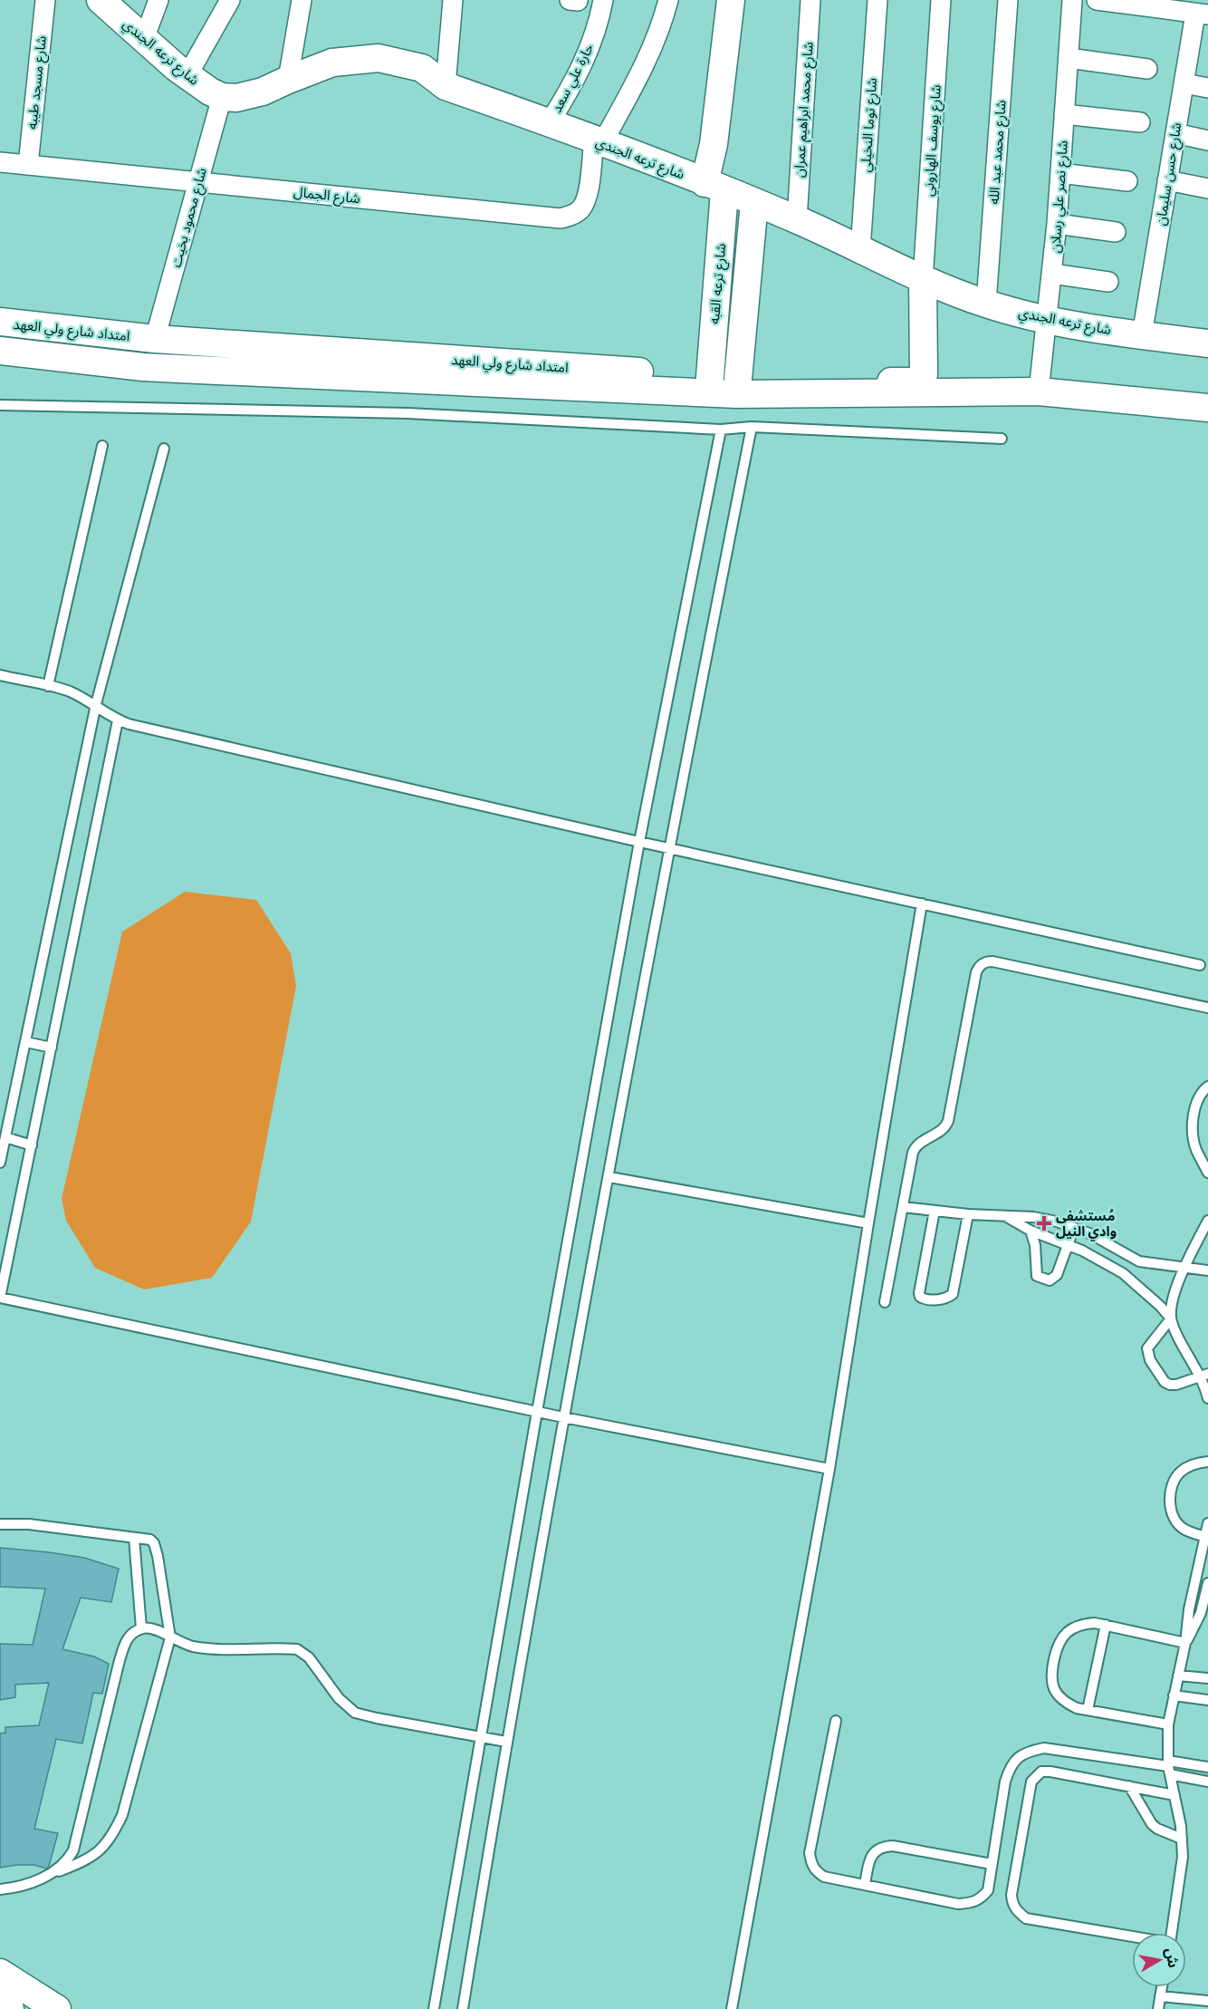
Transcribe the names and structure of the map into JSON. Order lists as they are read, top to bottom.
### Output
{
  "streets": {
    "main road": ["شارع ترعه الجندي", "شارع ترعه القبه", "امتداد شارع ولي العهد"],
    "street": [
      "حارة علي سعد",
      "شارع مسجد طيبه",
      "شارع محمد ابراهيم عمران",
      "شارع توما النخيلي",
      "شارع يوسف الهاروني",
      "شارع محمد عبد الله",
      "شارع حسن سليمان",
      "شارع الجمال",
      "شارع نصر علي رسلان",
      "شارع محمود بخيت"
    ]
  },
  "crossings": [
    ["شارع ترعه الجندي", "حارة علي سعد"],
    ["شارع ترعه الجندي", "شارع محمد ابراهيم عمران"],
    ["شارع ترعه الجندي", "شارع توما النخيلي"],
    ["شارع ترعه الجندي", "شارع يوسف الهاروني"],
    ["شارع ترعه الجندي", "شارع محمد عبد الله"],
    ["شارع ترعه الجندي", "شارع حسن سليمان"],
    ["شارع ترعه الجندي", "شارع الجمال"],
    ["شارع ترعه الجندي", "شارع نصر علي رسلان"],
    ["شارع ترعه الجندي", "شارع محمود بخيت"],
    ["شارع ترعه الجندي", "شارع ترعه القبه"],
    ["شارع مسجد طيبه", "شارع الجمال"],
    ["شارع الجمال", "شارع محمود بخيت"],
    ["شارع محمود بخيت", "امتداد شارع ولي العهد"],
    ["شارع ترعه القبه", "امتداد شارع ولي العهد"]
  ],
  "places": {
    "health": ["مُستشفى وادي النيل"]
  },
  "north": "right"
}
